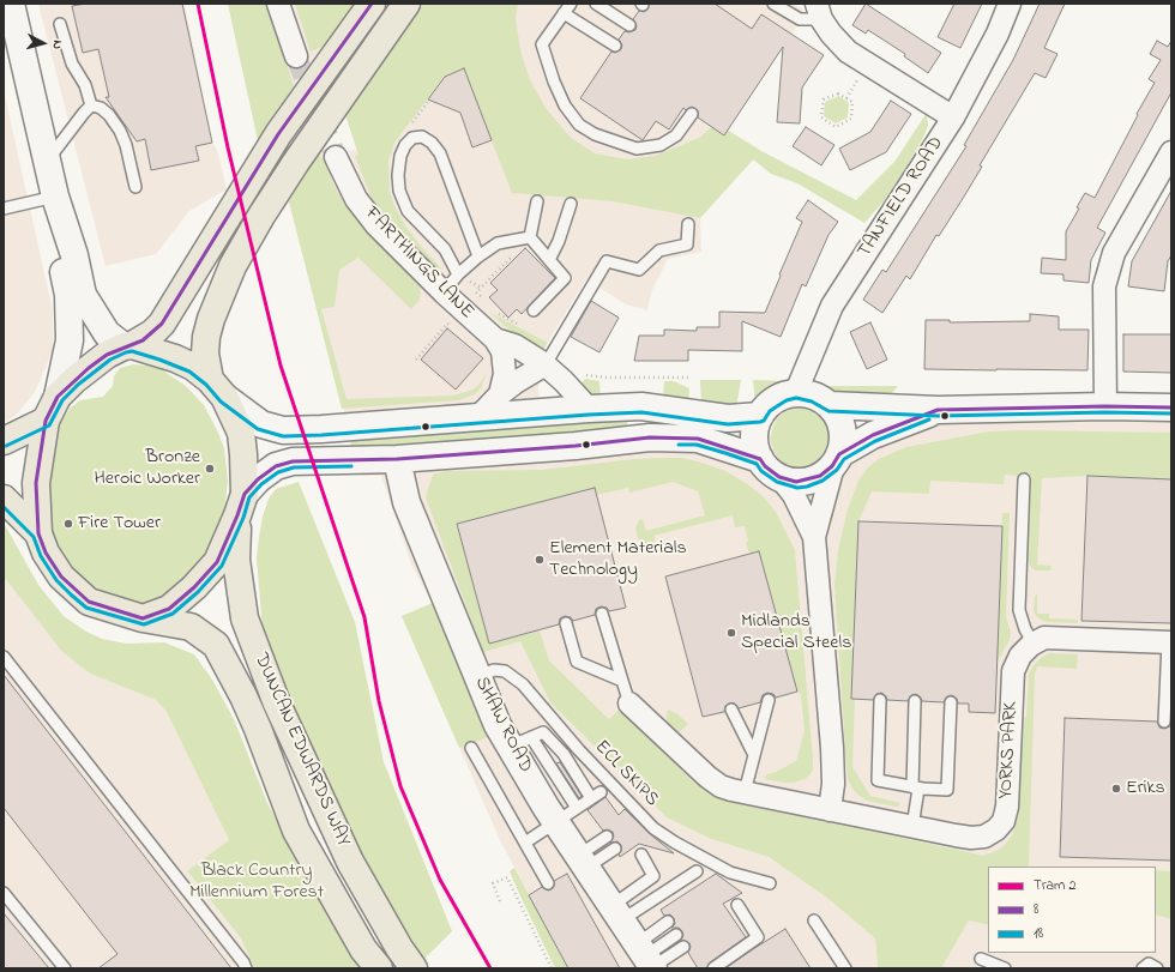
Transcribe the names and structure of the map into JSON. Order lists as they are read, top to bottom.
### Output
{
  "streets": {
    "main road": ["SHAW ROAD", "DUNCAN EDWARDS WAY"],
    "street": ["TANFIELD ROAD", "FARTHINGS LANE", "YORKS PARK"],
    "lane": ["ECL SKIPS"]
  },
  "crossings": [
    ["SHAW ROAD", "ECL SKIPS"]
  ],
  "parks": ["Black Country Millennium Forest"],
  "places": [
    "Bronze Heroic Worker",
    "Fire Tower",
    "Element Materials Technology",
    "Midlands Special Steels",
    "Eriks"
  ],
  "lines": ["tram line 2", "transit line 8", "transit line 18"],
  "legend": ["Tram 2", "8", "18"],
  "north": "right"
}
